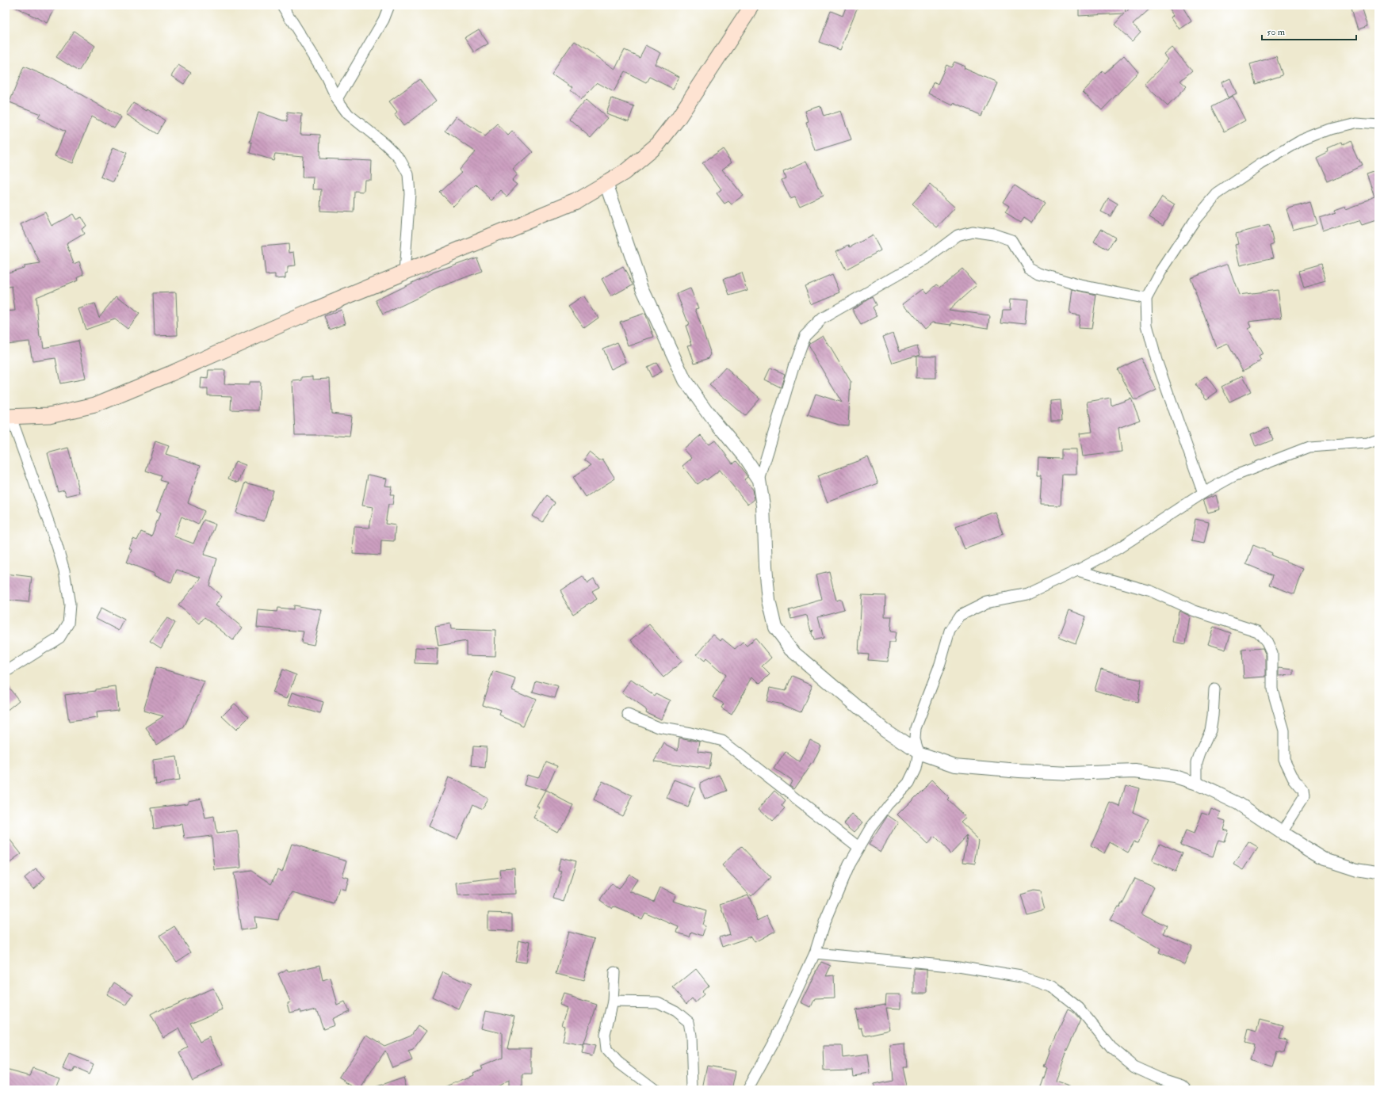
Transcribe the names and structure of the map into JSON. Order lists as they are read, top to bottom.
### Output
{
  "scale_bar": "50 m"
}
